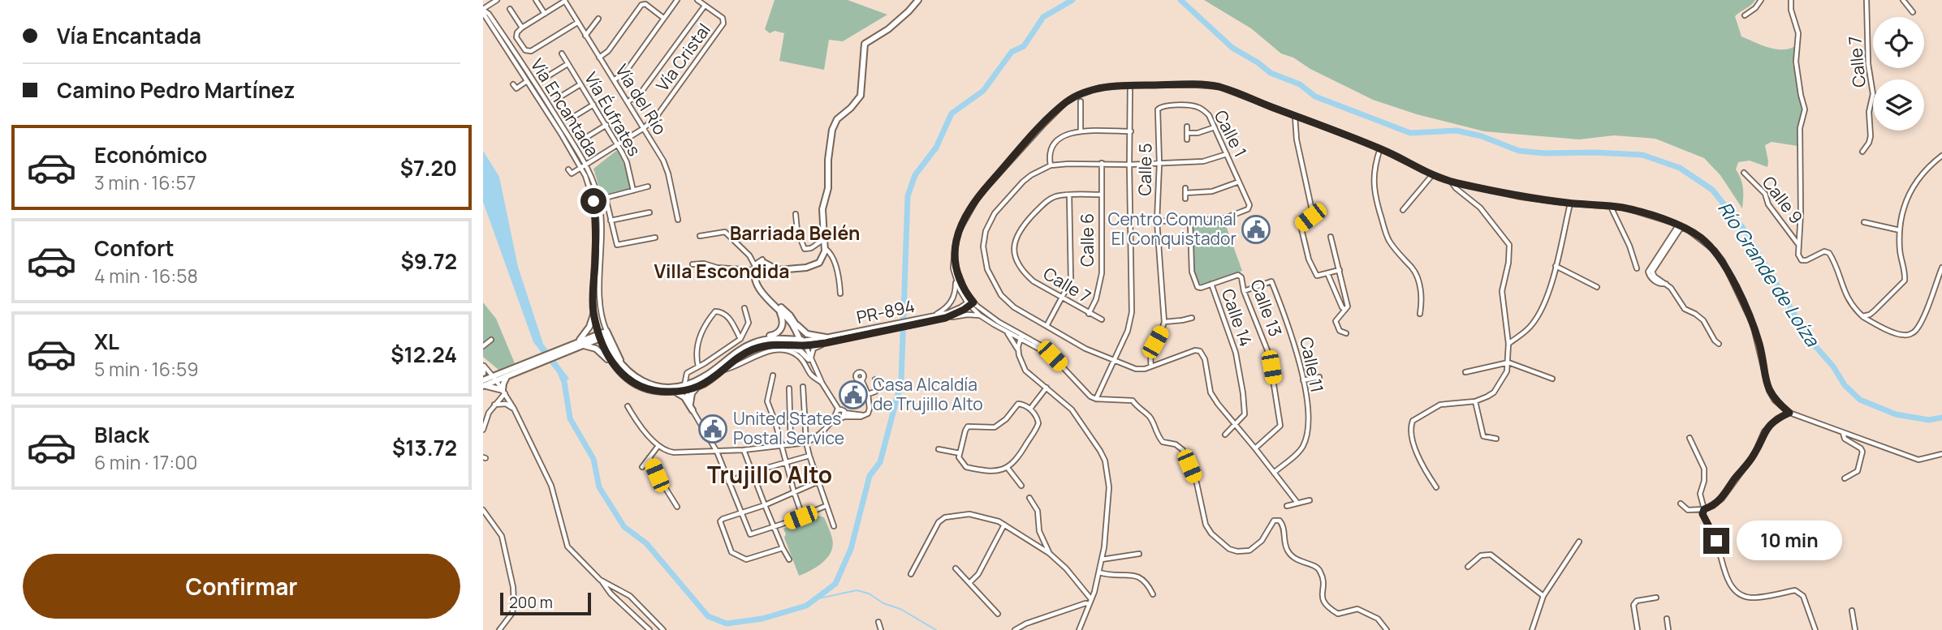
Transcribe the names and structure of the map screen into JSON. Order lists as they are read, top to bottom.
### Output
{
  "streets": {
    "street": [
      "Vía Cristal",
      "Calle 7",
      "Vía del Río",
      "Vía Encantada",
      "Vía Éufrates",
      "Calle 1",
      "Calle 5",
      "Calle 9",
      "Calle 6",
      "Calle 13",
      "PR-894",
      "Calle 14",
      "Calle 11"
    ]
  },
  "crossings": [
    ["Vía Cristal", "Vía del Río"],
    ["Vía Cristal", "Vía Encantada"],
    ["Vía Cristal", "Vía Éufrates"],
    ["Calle 7", "Calle 6"],
    ["Calle 1", "Calle 5"],
    ["Calle 13", "Calle 14"],
    ["Calle 13", "Calle 11"]
  ],
  "districts": ["Barriada Belén", "Villa Escondida", "Trujillo Alto"],
  "water": ["Río Grande de Loíza"],
  "places": {
    "public building": ["Centro Comunal El Conquistador", "Casa Alcaldía de Trujillo Alto", "United States Postal Service"]
  },
  "scale_bar": "200 m",
  "page": {
    "banner": ["Vía Encantada", "Camino Pedro Martínez"],
    "list": [
      {
        "name": "Económico",
        "note": "3 min · 16:57",
        "value": "$7.20"
      },
      {
        "name": "Confort",
        "note": "4 min · 16:58",
        "value": "$9.72"
      },
      {
        "name": "XL",
        "note": "5 min · 16:59",
        "value": "$12.24"
      },
      {
        "name": "Black",
        "note": "6 min · 17:00",
        "value": "$13.72"
      }
    ],
    "bubble": "10 min",
    "buttons": "Confirmar",
    "scale": "200 m"
  }
}
